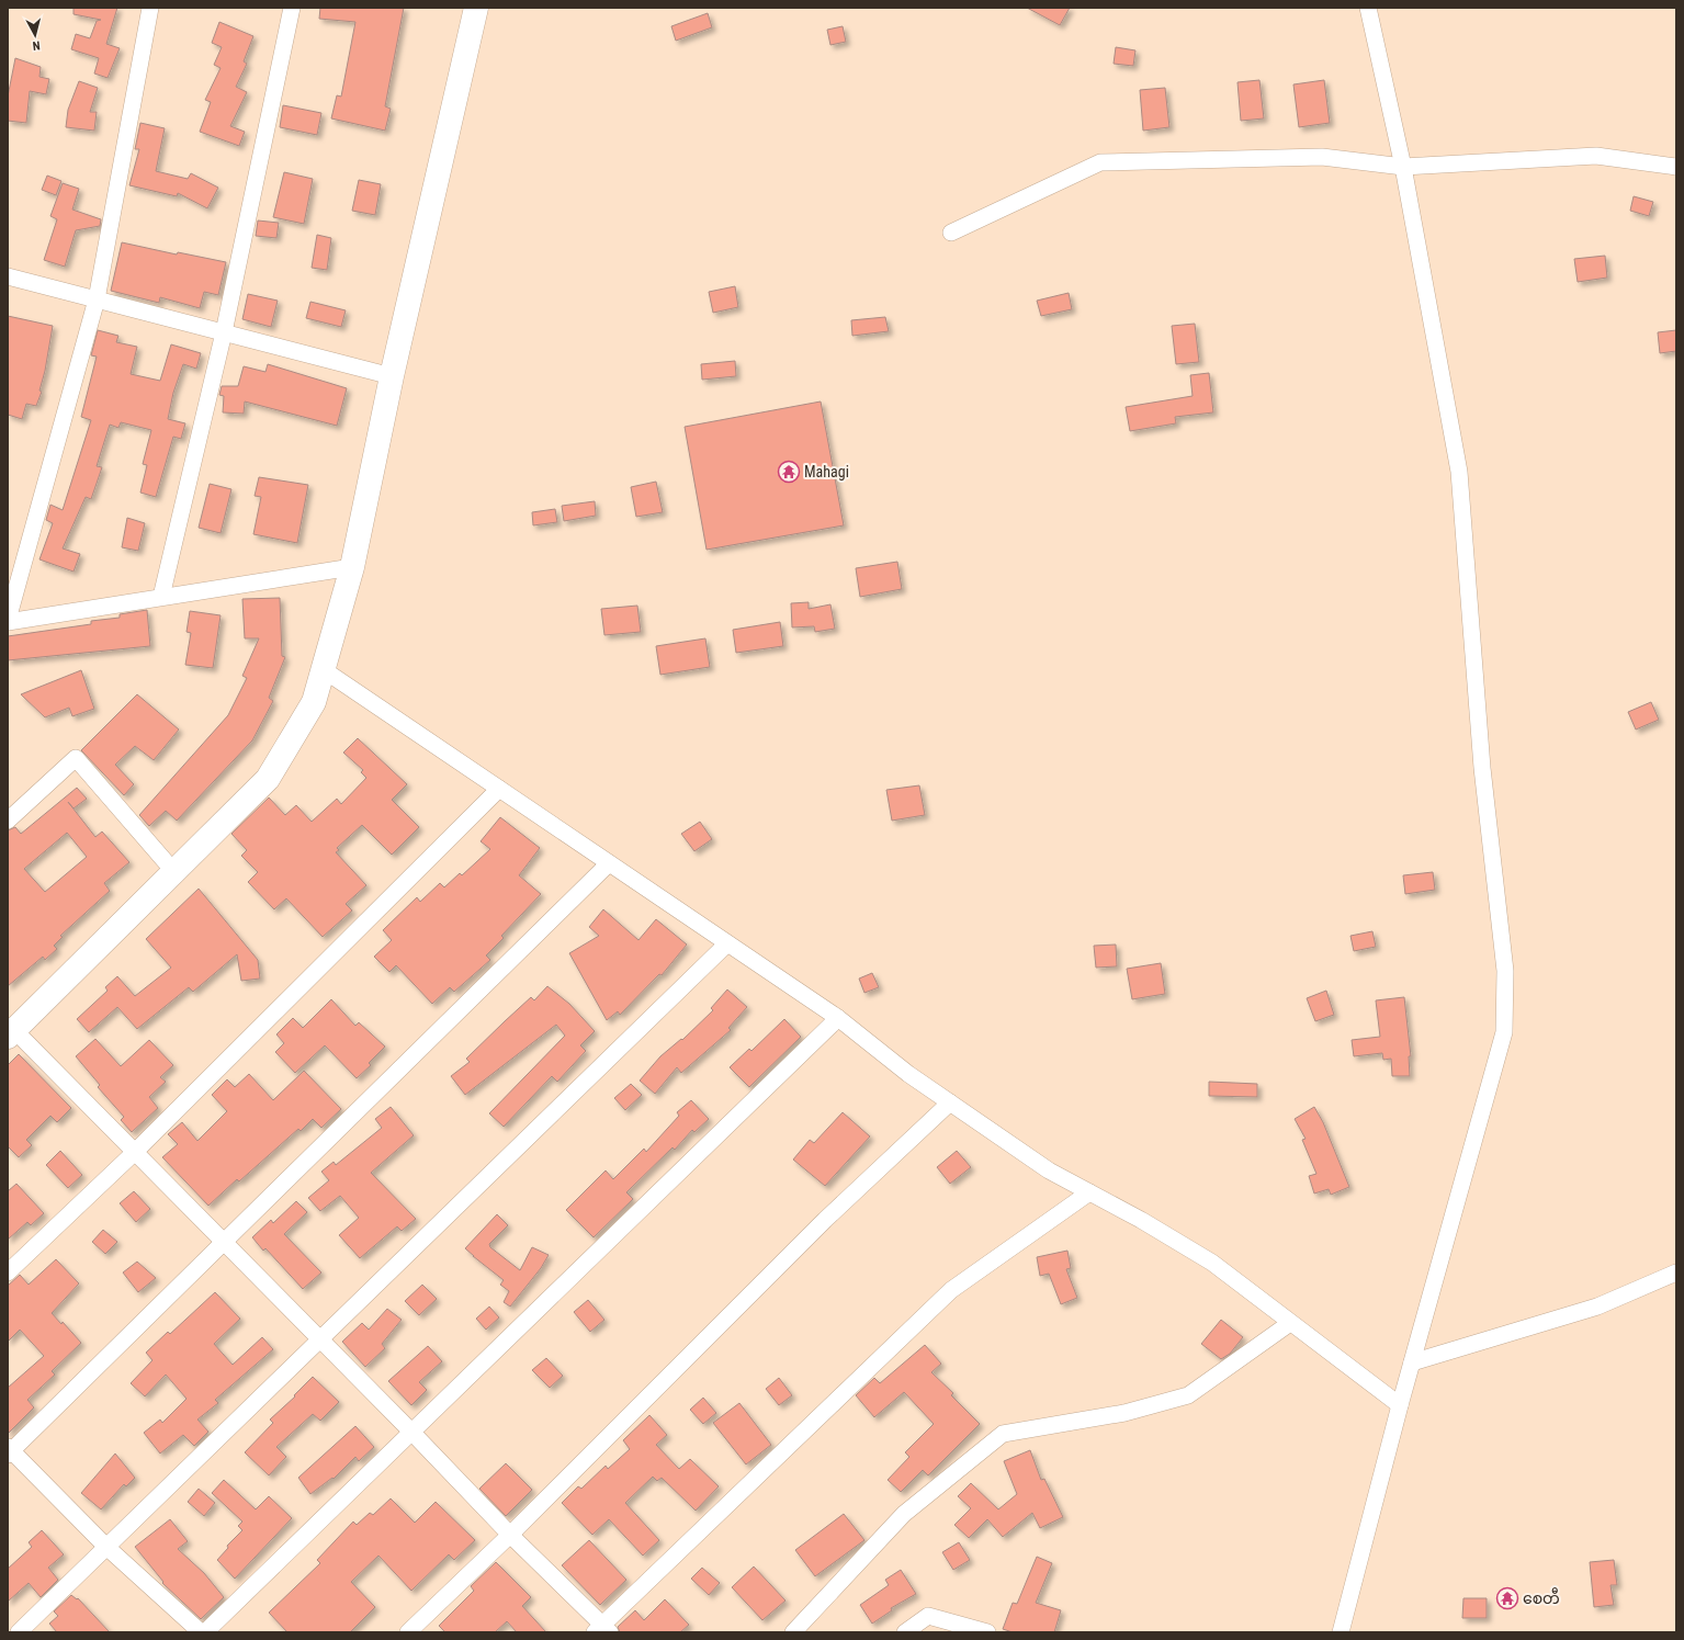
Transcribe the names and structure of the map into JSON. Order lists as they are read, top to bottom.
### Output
{
  "places": {
    "temple": ["Mahagi", "စေတီ"]
  },
  "north": "bottom"
}
